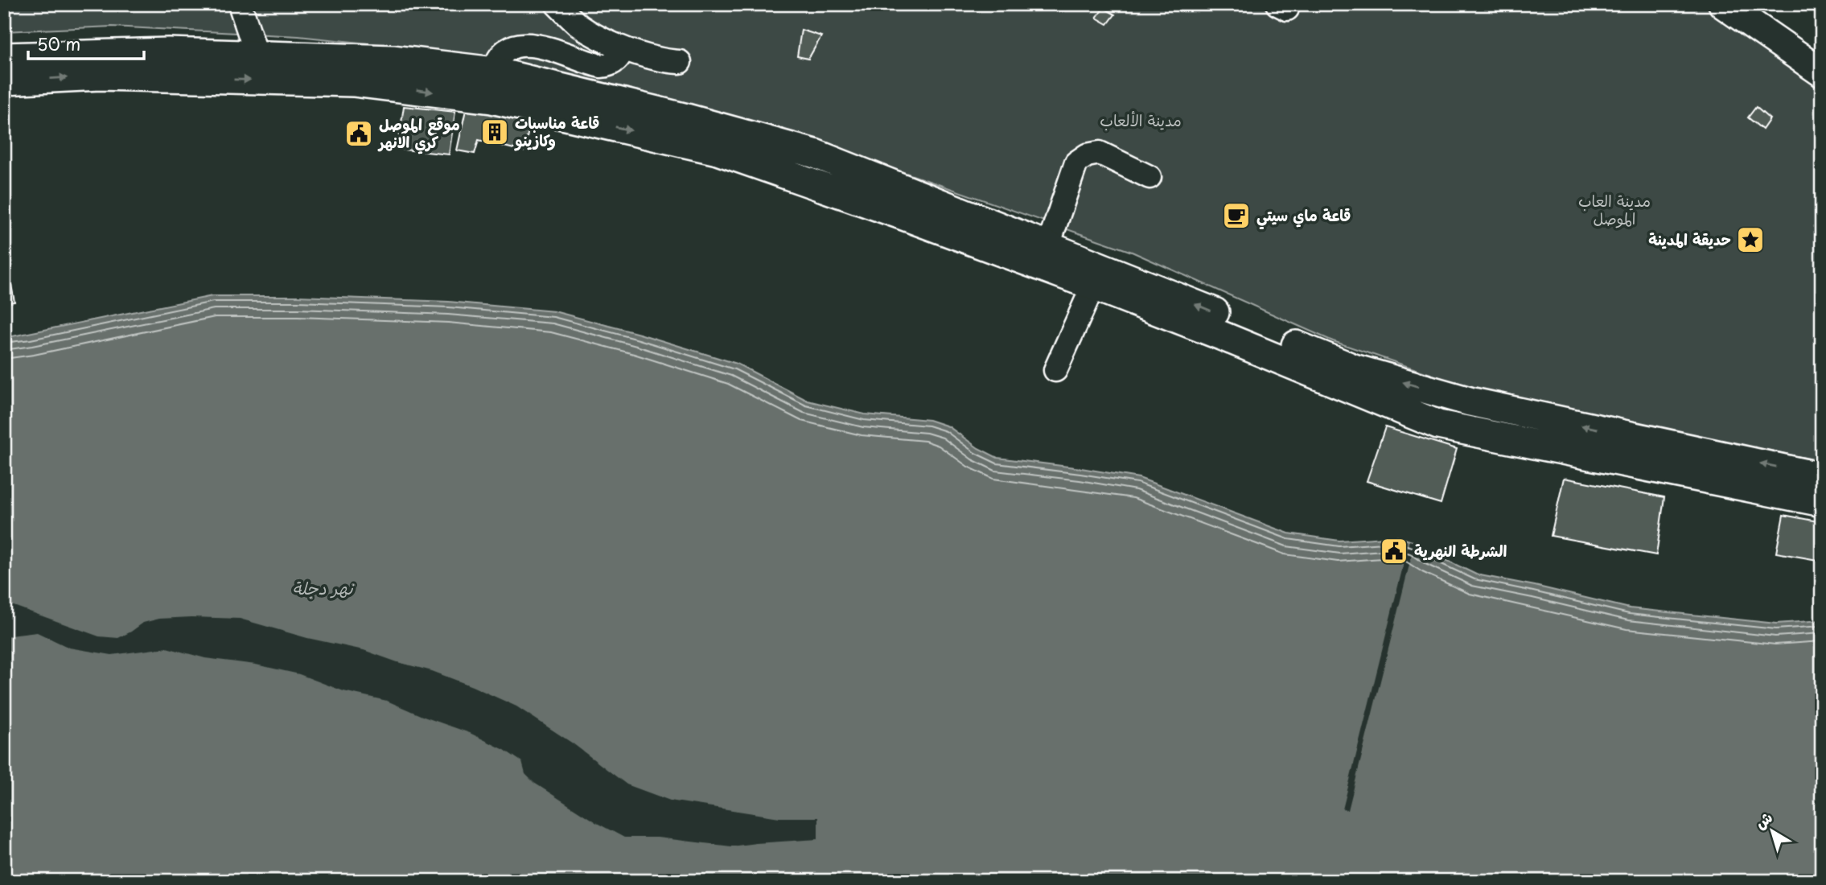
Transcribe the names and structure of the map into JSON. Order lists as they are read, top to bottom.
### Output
{
  "water": ["نهر دجلة"],
  "parks": ["مدينة الألعاب", "مدينة العاب الموصل"],
  "places": {
    "building": ["قاعة مناسبات وكازينو"],
    "public building": ["موقع الموصل كري الانهر", "الشرطة النهرية"],
    "cafe": ["قاعة ماي سيتي"],
    "place": ["حديقة المدينة"]
  },
  "scale_bar": "50 m",
  "north": "top left"
}
